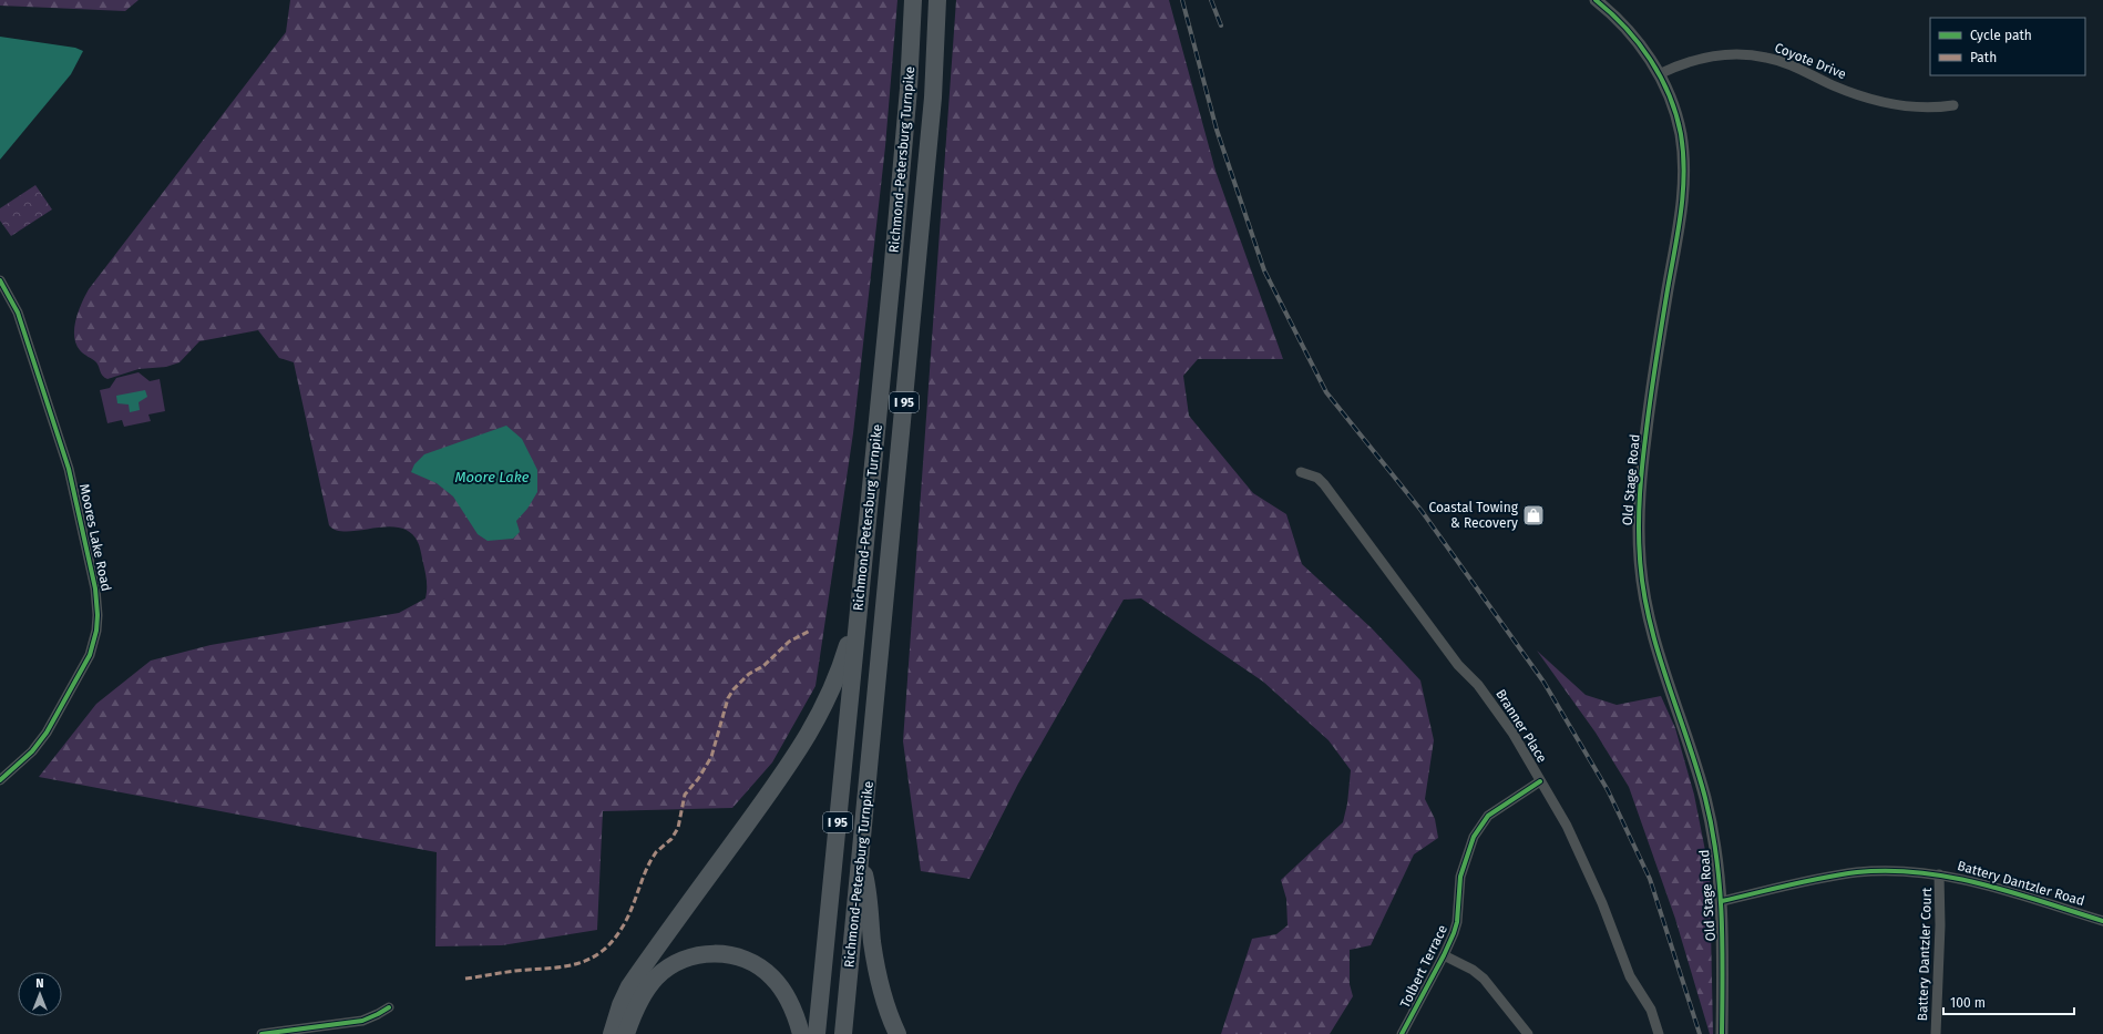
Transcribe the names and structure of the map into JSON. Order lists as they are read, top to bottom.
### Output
{
  "streets": {
    "highway": ["Richmond-Petersburg Turnpike", "I 95"],
    "street": [
      "Coyote Drive",
      "Old Stage Road",
      "Moores Lake Road",
      "Branner Place",
      "Battery Dantzler Road",
      "Battery Dantzler Court",
      "Tolbert Terrace"
    ]
  },
  "crossings": [
    ["Coyote Drive", "Old Stage Road"],
    ["Old Stage Road", "Battery Dantzler Road"],
    ["Branner Place", "Tolbert Terrace"],
    ["Battery Dantzler Road", "Battery Dantzler Court"]
  ],
  "water": ["Moore Lake"],
  "places": {
    "shop": ["Coastal Towing & Recovery"]
  },
  "legend": ["Cycle path", "Path"],
  "scale_bar": "100 m",
  "north": "top"
}
